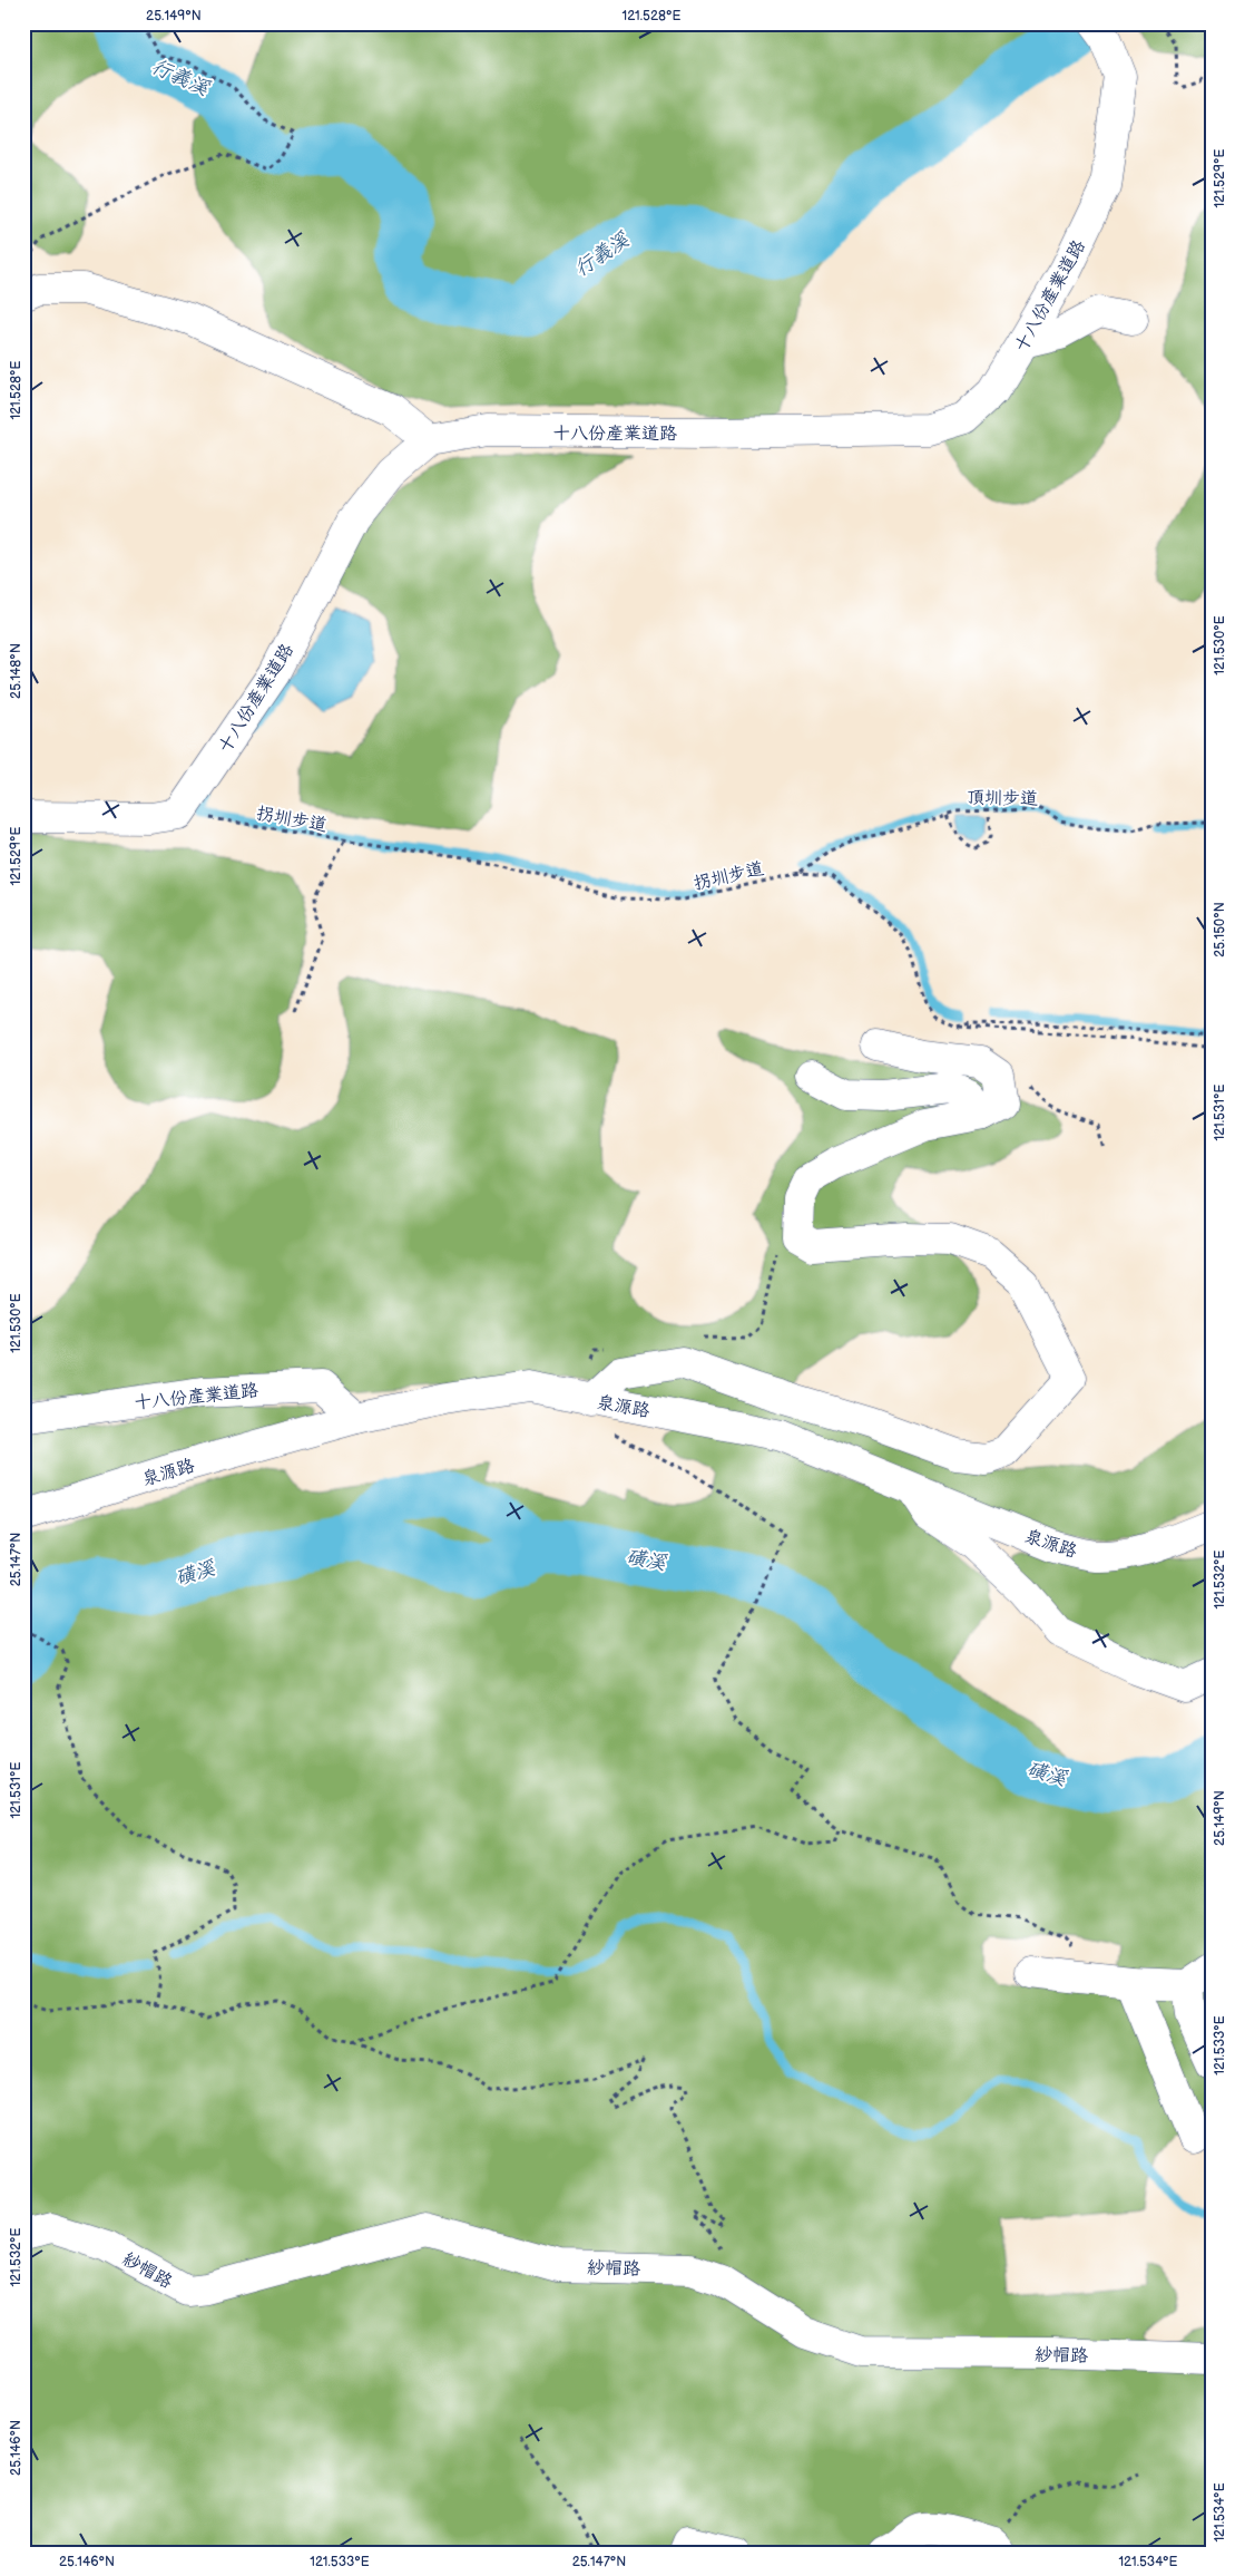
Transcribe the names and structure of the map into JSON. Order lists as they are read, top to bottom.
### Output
{
  "streets": {
    "street": ["十八份產業道路", "泉源路", "紗帽路"],
    "path": ["頂圳步道", "拐圳步道"]
  },
  "crossings": [
    ["十八份產業道路", "拐圳步道"],
    ["十八份產業道路", "泉源路"],
    ["頂圳步道", "拐圳步道"]
  ],
  "water": ["行義溪", "磺溪"],
  "coordinates": [
    "25.149°N",
    "121.528°E",
    "121.529°E",
    "121.530°E",
    "25.148°N",
    "25.150°N",
    "121.531°E",
    "25.147°N",
    "121.532°E",
    "121.533°E",
    "25.146°N",
    "121.534°E"
  ]
}
